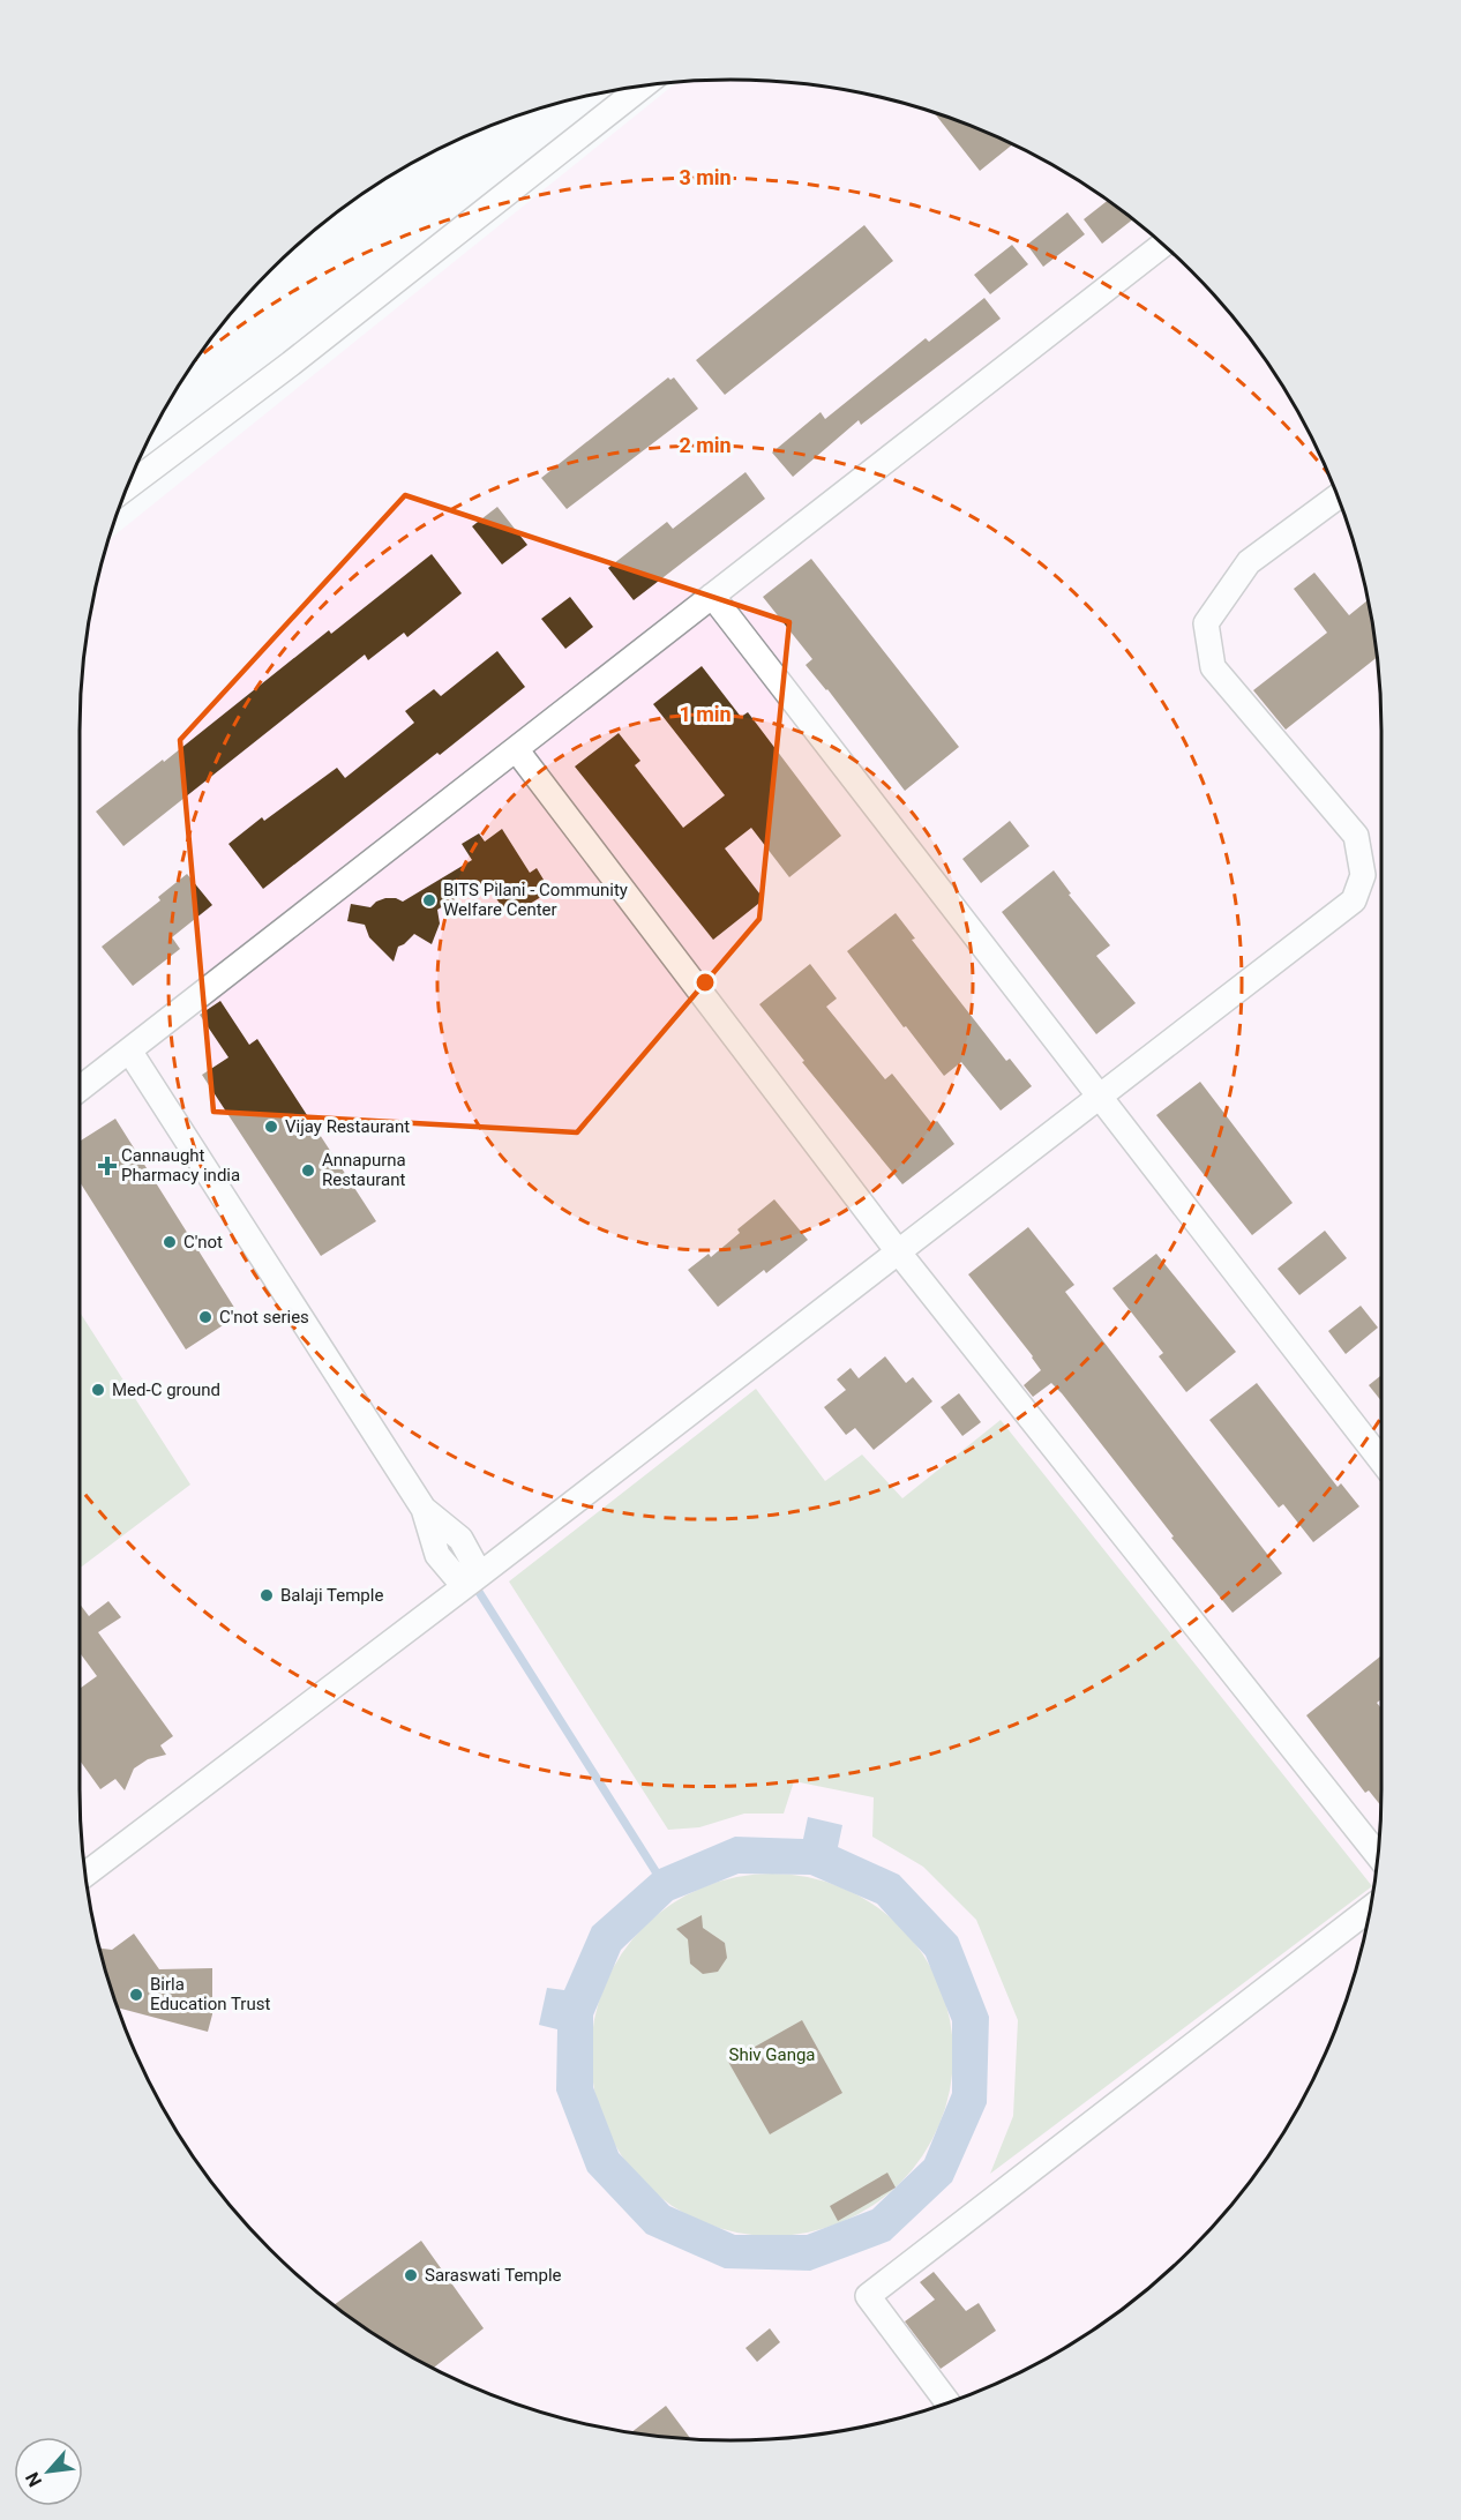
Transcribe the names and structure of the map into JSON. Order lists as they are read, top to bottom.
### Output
{
  "parks": ["Shiv Ganga"],
  "places": {
    "other": [
      "BITS Pilani - Community Welfare Center",
      "Vijay Restaurant",
      "Annapurna Restaurant",
      "C'not",
      "C'not series",
      "Med-C ground",
      "Balaji Temple",
      "Birla Education Trust",
      "Saraswati Temple"
    ],
    "health": ["Cannaught Pharmacy india"]
  },
  "north": "bottom left",
  "rings": ["3 min", "2 min", "1 min"]
}
